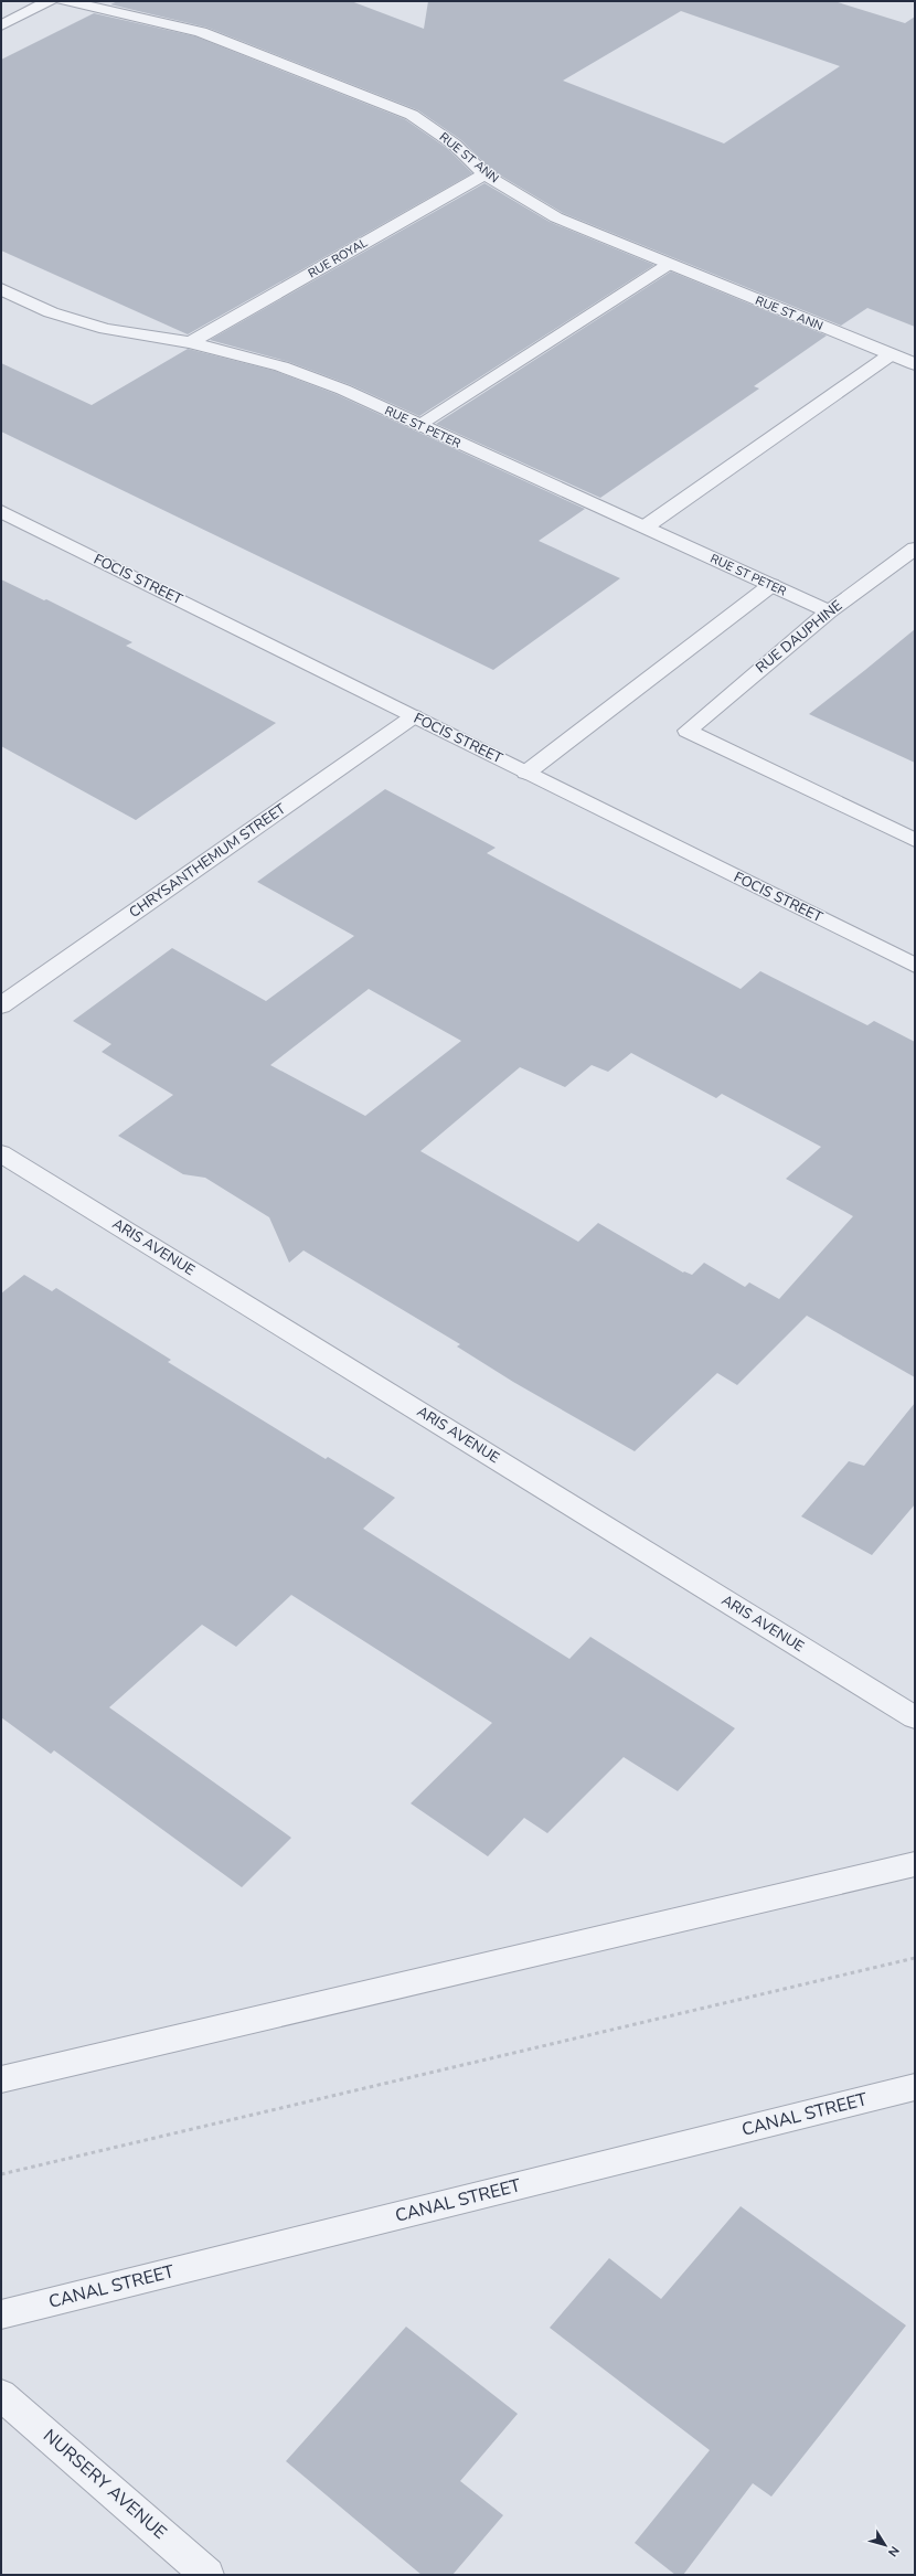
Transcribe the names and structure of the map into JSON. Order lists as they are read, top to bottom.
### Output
{
  "streets": {
    "street": [
      "RUE ST ANN",
      "RUE ROYAL",
      "RUE ST PETER",
      "FOCIS STREET",
      "RUE DAUPHINE",
      "CHRYSANTHEMUM STREET",
      "ARIS AVENUE",
      "CANAL STREET",
      "NURSERY AVENUE"
    ]
  },
  "crossings": [
    ["RUE ST ANN", "RUE ROYAL"],
    ["RUE ROYAL", "RUE ST PETER"],
    ["RUE ST PETER", "RUE DAUPHINE"],
    ["FOCIS STREET", "CHRYSANTHEMUM STREET"]
  ],
  "north": "bottom right"
}
